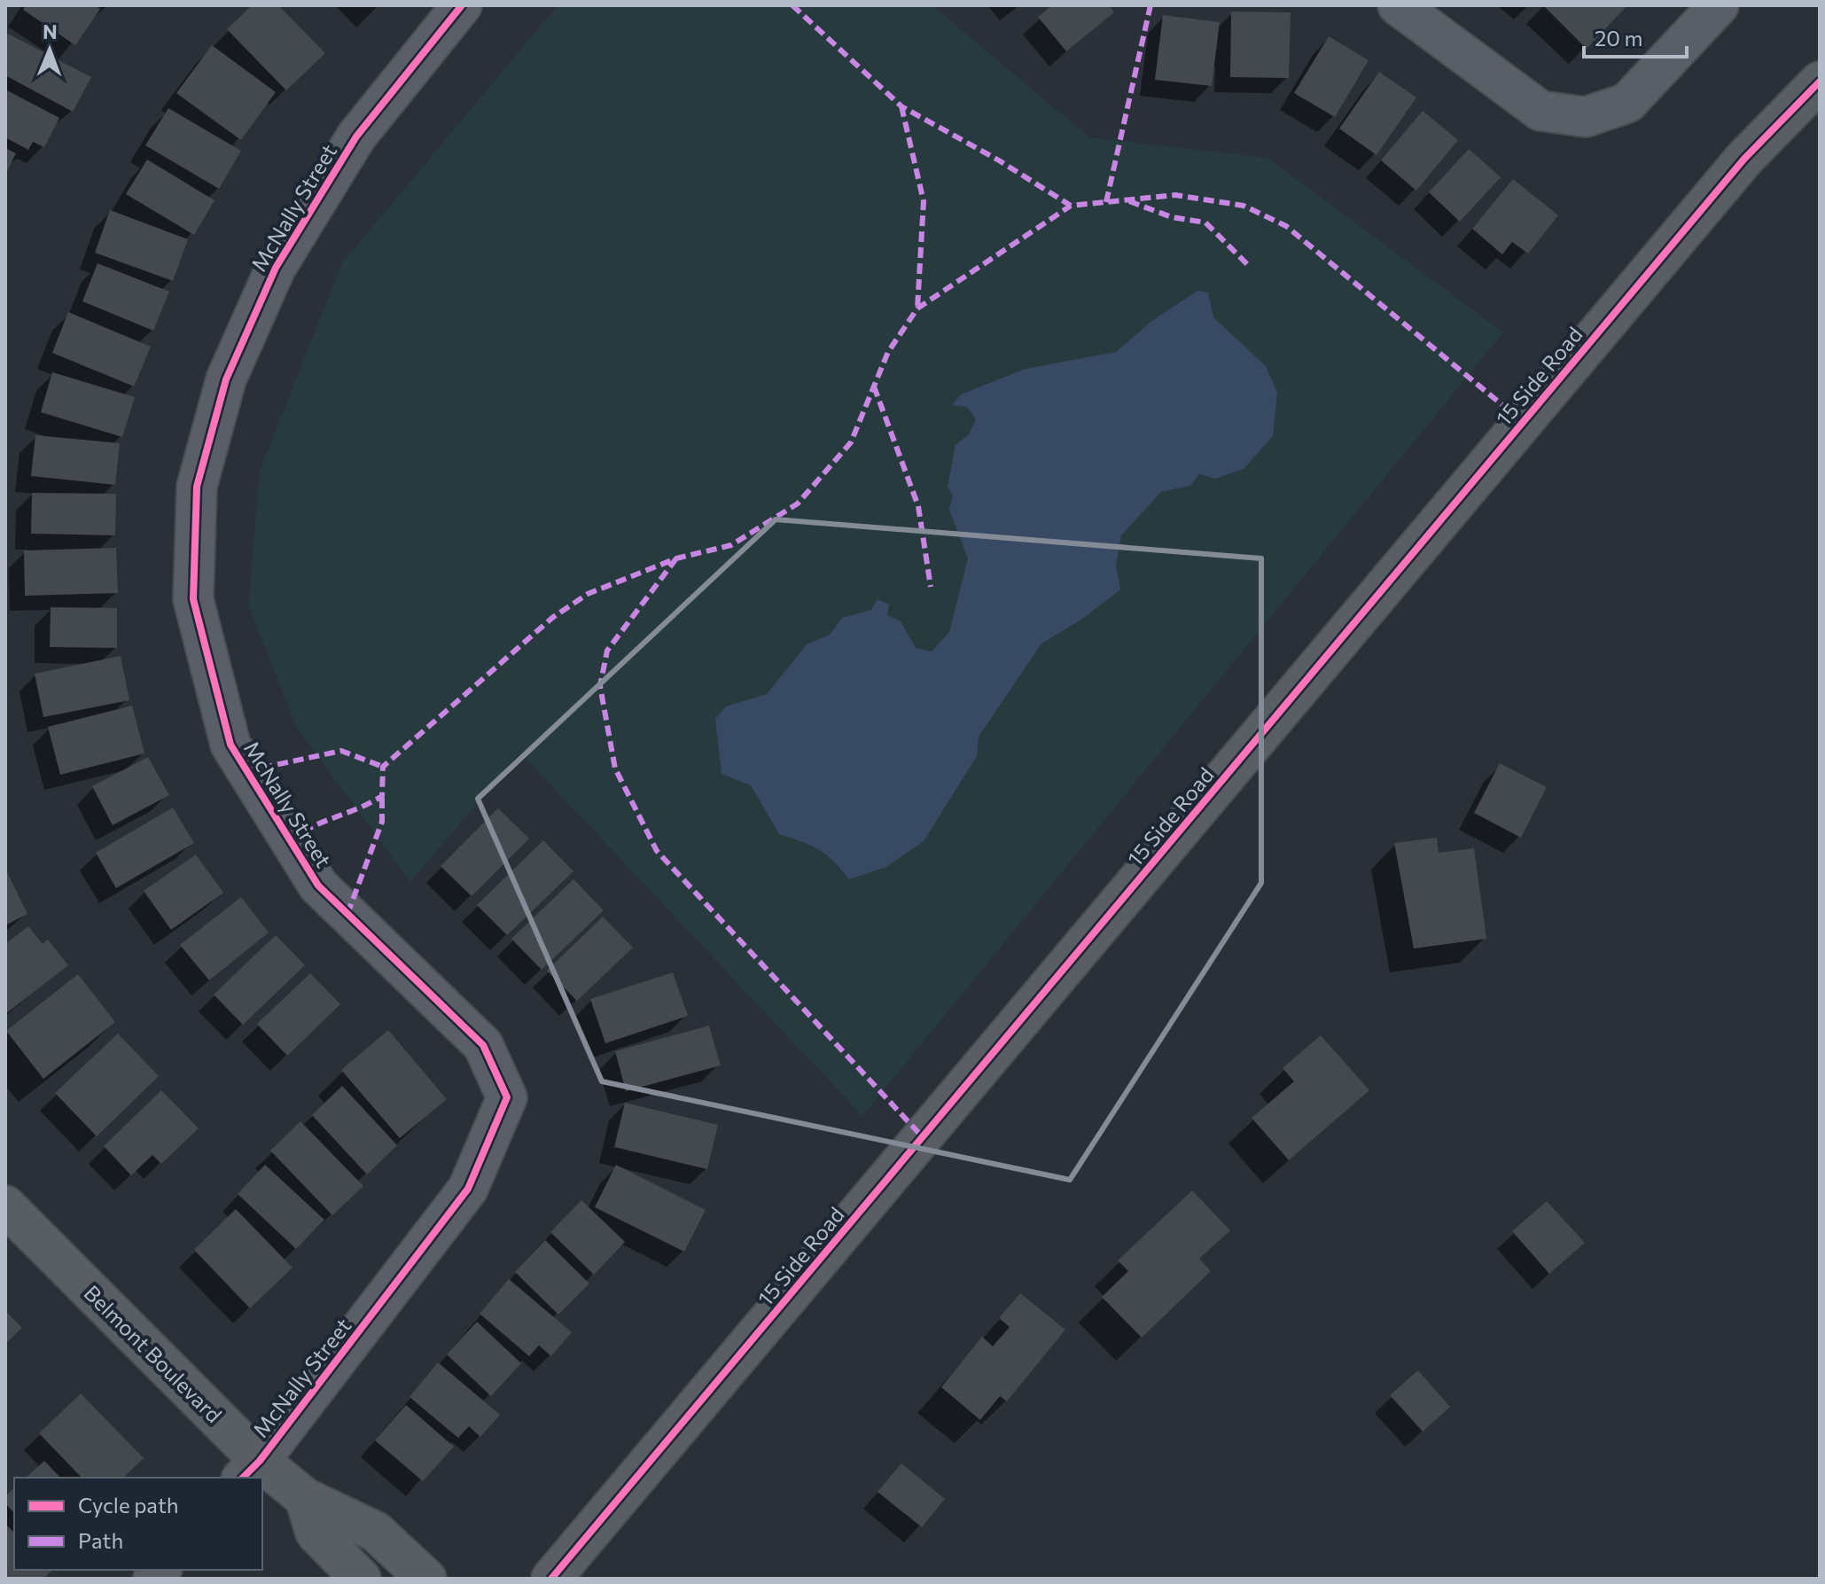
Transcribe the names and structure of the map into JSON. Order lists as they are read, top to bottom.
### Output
{
  "streets": {
    "street": ["McNally Street", "15 Side Road", "Belmont Boulevard"]
  },
  "crossings": [
    ["McNally Street", "Belmont Boulevard"]
  ],
  "legend": ["Cycle path", "Path"],
  "scale_bar": "20 m",
  "north": "top"
}
